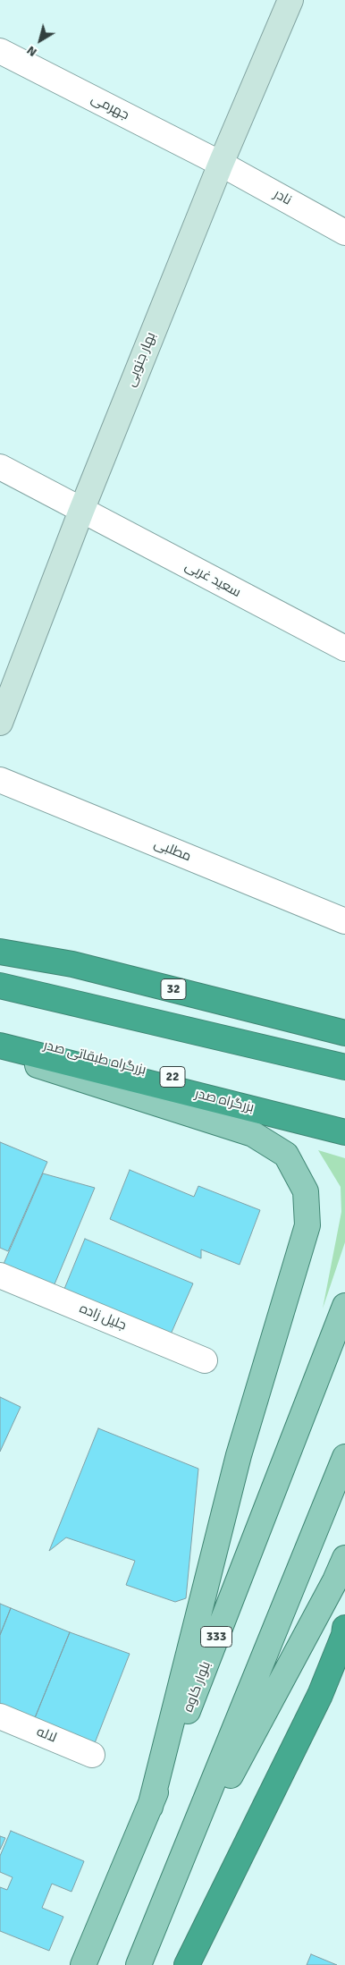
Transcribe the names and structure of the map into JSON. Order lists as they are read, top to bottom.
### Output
{
  "streets": {
    "highway": [
      "32",
      "بزرگراه طبقاتی صدر",
      "22",
      "بزرگراه صدر"
    ],
    "main road": ["333", "بلوار کاوه"],
    "street": [
      "جهرمی",
      "نادر",
      "بهار جنوبی",
      "سعید غربی",
      "مطلبی",
      "جلیل زاده",
      "لاله"
    ]
  },
  "crossings": [
    ["جهرمی", "نادر"],
    ["جهرمی", "بهار جنوبی"],
    ["نادر", "بهار جنوبی"],
    ["بهار جنوبی", "سعید غربی"],
    ["بزرگراه طبقاتی صدر", "بزرگراه صدر"]
  ],
  "north": "bottom left"
}
